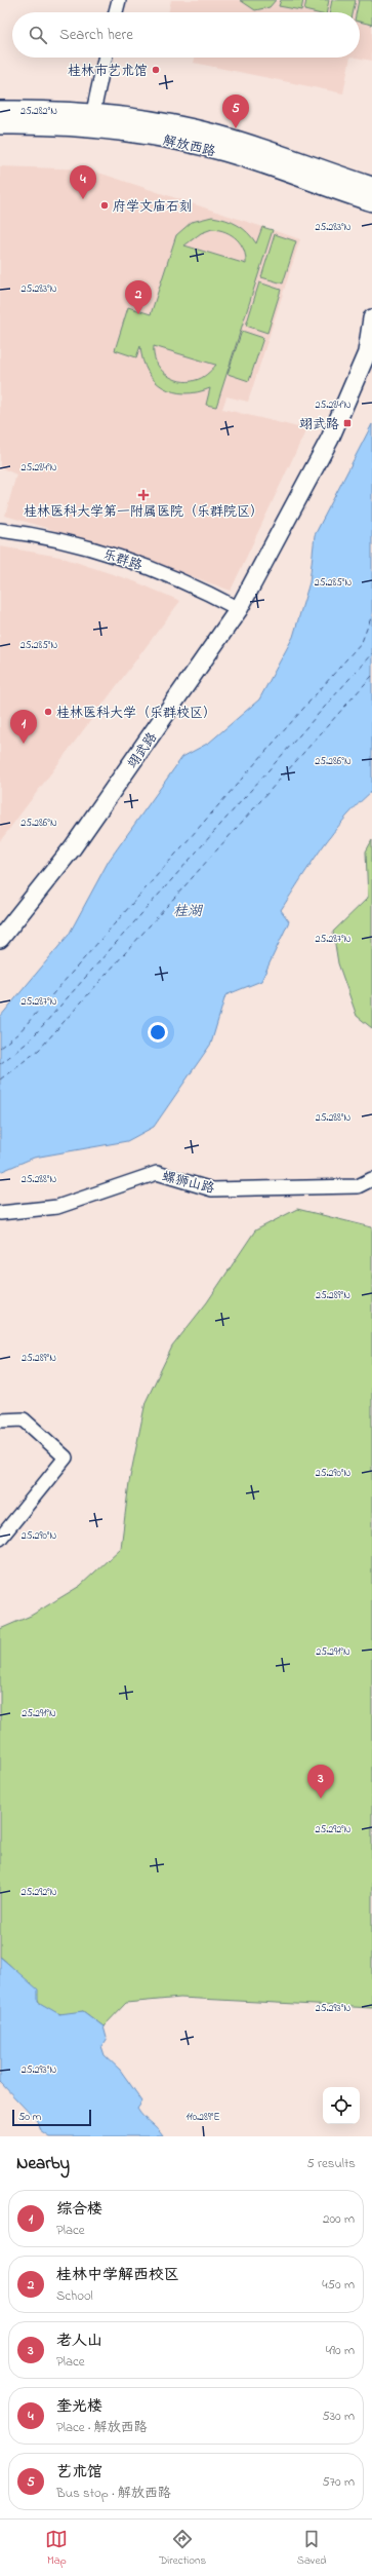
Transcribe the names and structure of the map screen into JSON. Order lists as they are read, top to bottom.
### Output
{
  "streets": {
    "main road": ["解放西路", "翊武路"],
    "street": ["乐群路", "螺狮山路"]
  },
  "crossings": [
    ["乐群路", "翊武路"]
  ],
  "water": ["桂湖"],
  "places": {
    "other": ["桂林市艺术馆", "府学文庙石刻", "桂林医科大学（乐群校区）"],
    "transit": ["翊武路"],
    "health": ["桂林医科大学第一附属医院（乐群院区）"]
  },
  "scale_bar": "50 m",
  "page": {
    "search": "Search here",
    "pins": [
      "5",
      "4",
      "2",
      "1",
      "3"
    ],
    "scale": "50 m",
    "heading": ["Nearby", "5 results"],
    "list": [
      {
        "mark": "1",
        "name": "综合楼",
        "note": "Place",
        "value": "200 m"
      },
      {
        "mark": "2",
        "name": "桂林中学解西校区",
        "note": "School",
        "value": "450 m"
      },
      {
        "mark": "3",
        "name": "老人山",
        "note": "Place",
        "value": "490 m"
      },
      {
        "mark": "4",
        "name": "奎光楼",
        "note": "Place · 解放西路",
        "value": "530 m"
      },
      {
        "mark": "5",
        "name": "艺术馆",
        "note": "Bus stop · 解放西路",
        "value": "570 m"
      }
    ],
    "nav": ["Map", "Directions", "Saved"]
  },
  "coordinates": [
    "25.282°N",
    "25.283°N",
    "25.284°N",
    "25.285°N",
    "25.286°N",
    "25.287°N",
    "25.288°N",
    "25.289°N",
    "25.290°N",
    "25.291°N",
    "25.292°N",
    "25.293°N",
    "110.289°E"
  ]
}
